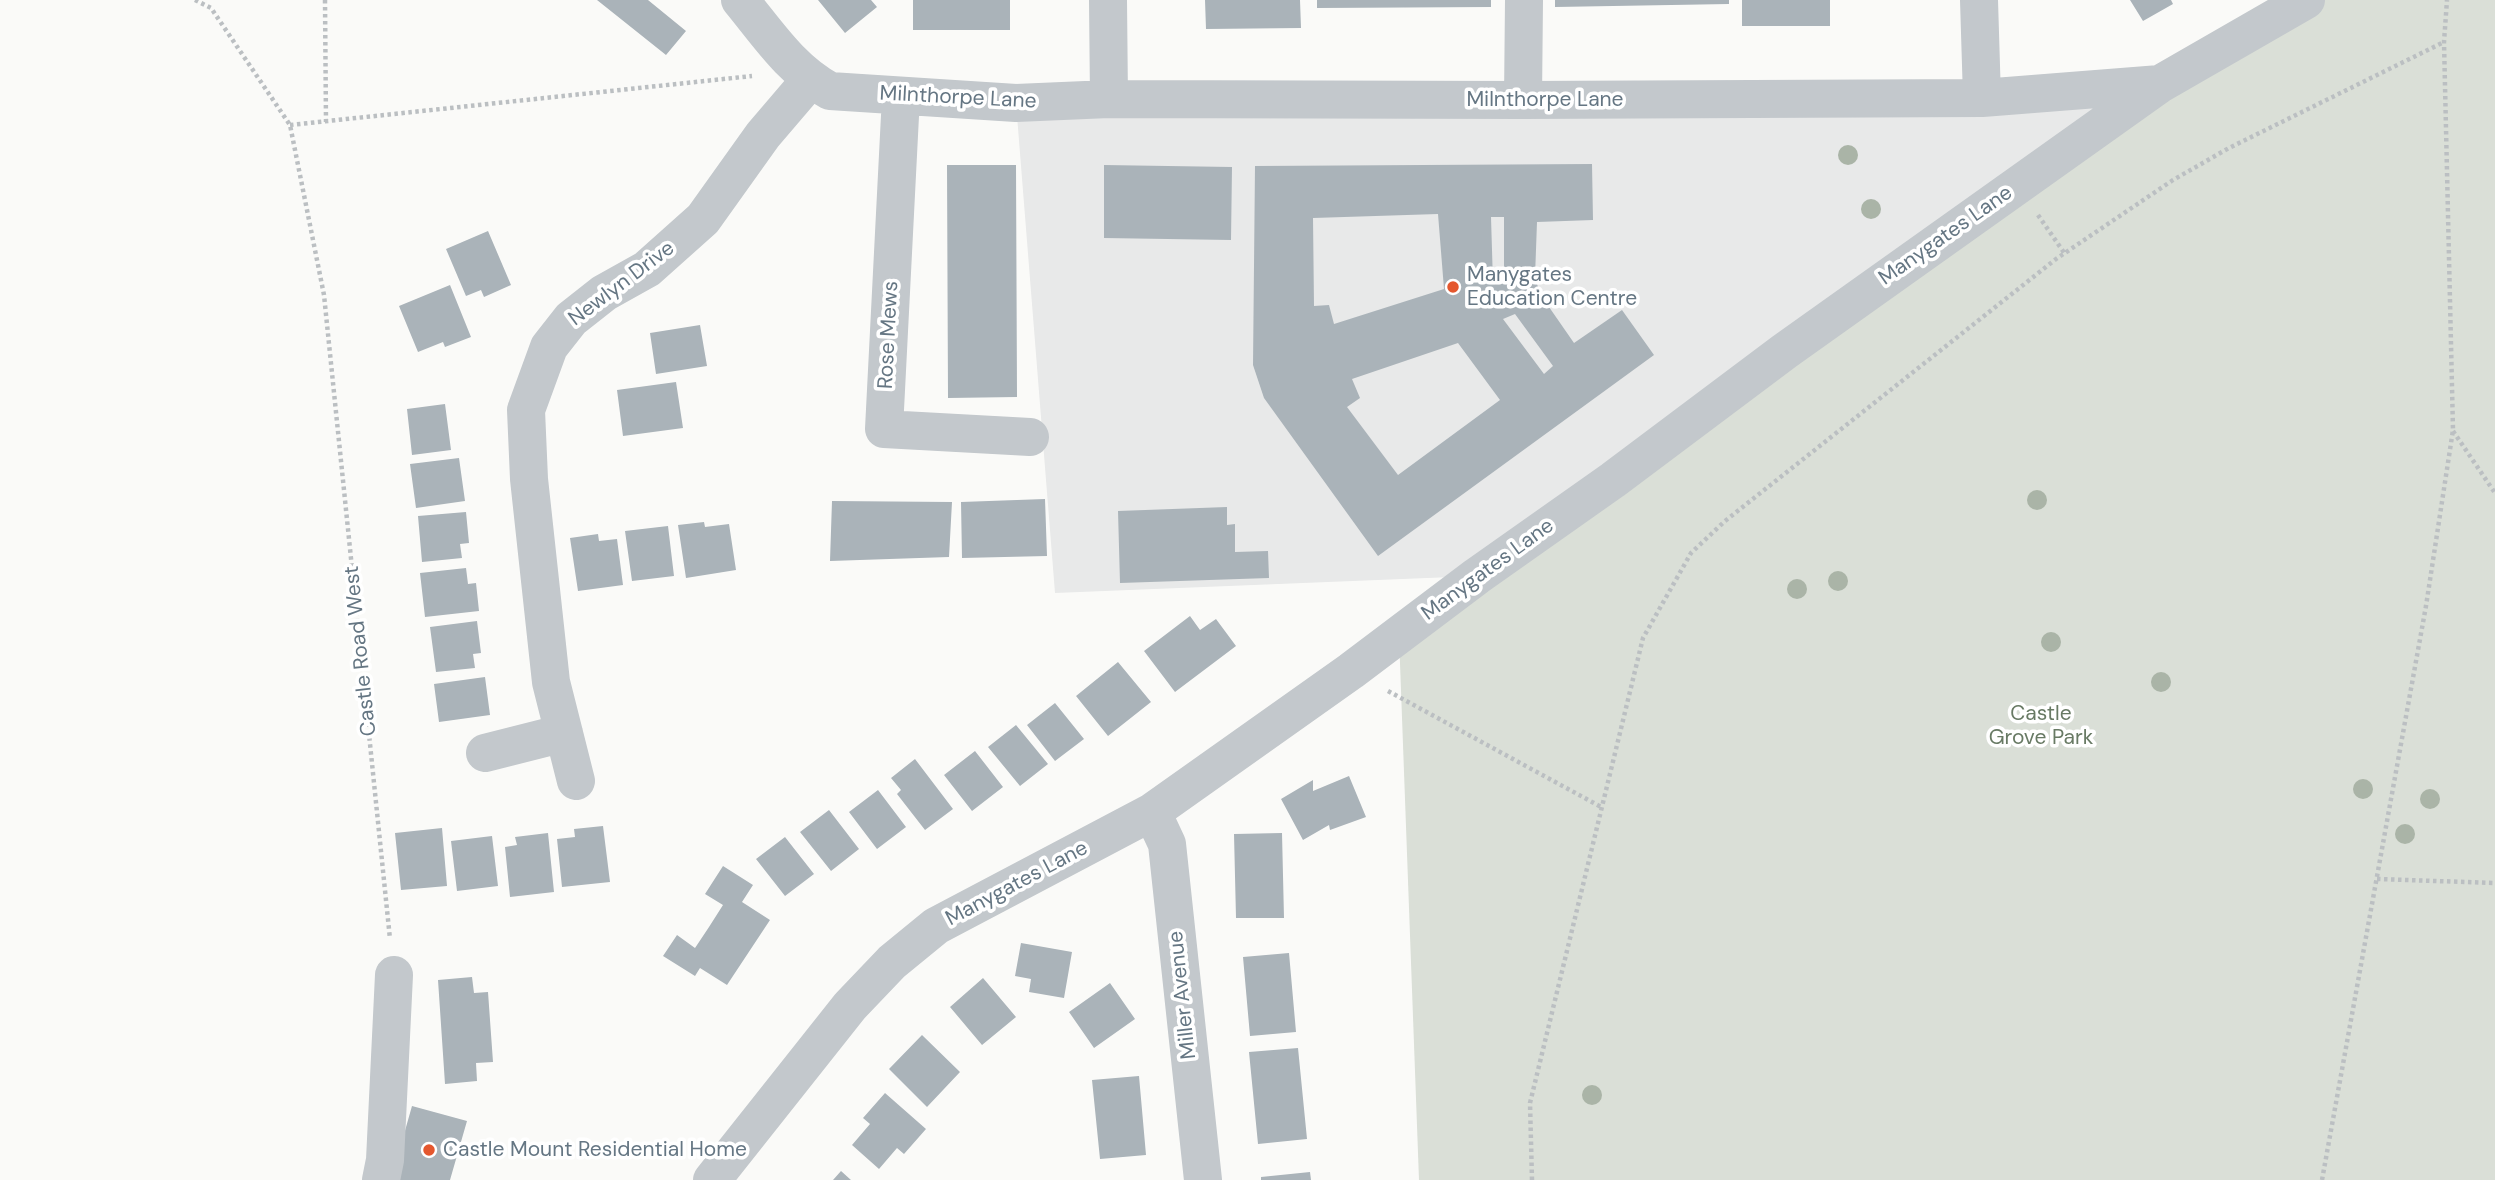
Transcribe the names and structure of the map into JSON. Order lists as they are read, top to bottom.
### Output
{
  "streets": {
    "street": [
      "Milnthorpe Lane",
      "Manygates Lane",
      "Newlyn Drive",
      "Rose Mews",
      "Miller Avenue"
    ],
    "path": ["Castle Road West"]
  },
  "crossings": [
    ["Milnthorpe Lane", "Manygates Lane"],
    ["Milnthorpe Lane", "Newlyn Drive"],
    ["Milnthorpe Lane", "Rose Mews"],
    ["Manygates Lane", "Miller Avenue"]
  ],
  "parks": ["Castle Grove Park"],
  "places": ["Manygates Education Centre", "Castle Mount Residential Home"]
}
